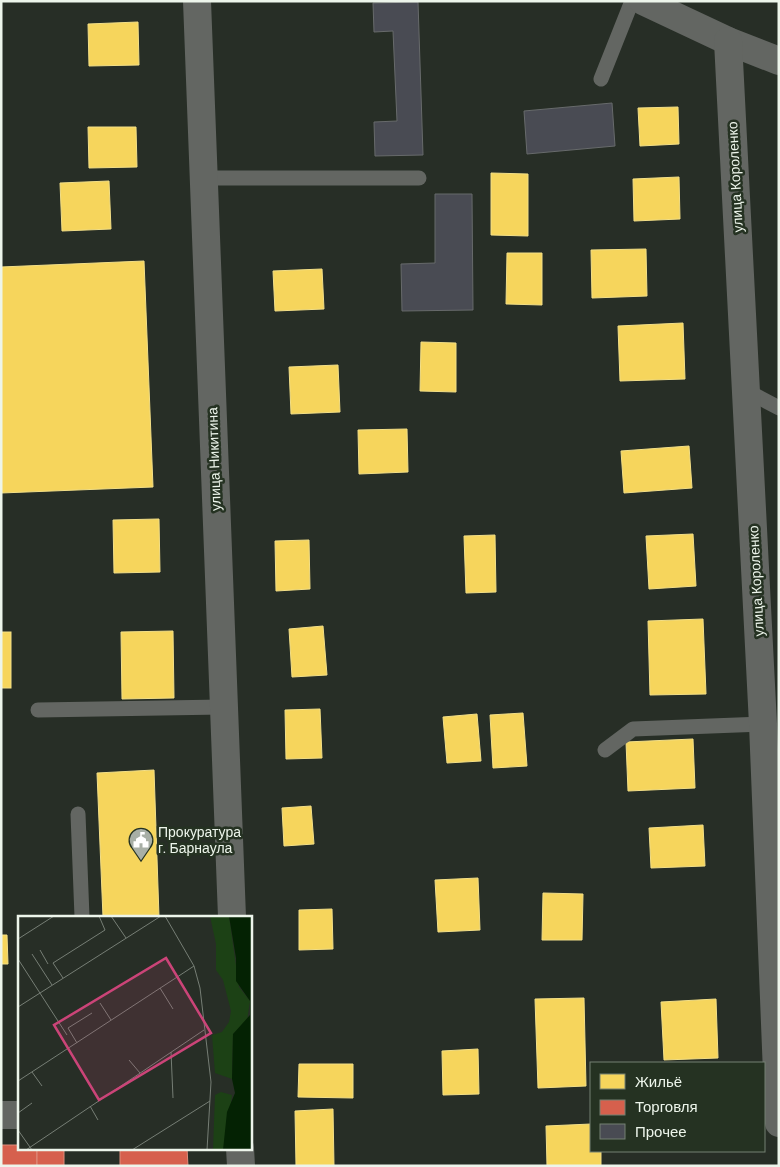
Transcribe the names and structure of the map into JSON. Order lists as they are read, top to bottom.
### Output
{
  "streets": {
    "street": ["улица Короленко", "улица Никитина"]
  },
  "places": {
    "public building": ["Прокуратура г. Барнаула"]
  },
  "legend": ["Жильё", "Торговля", "Прочее"]
}
